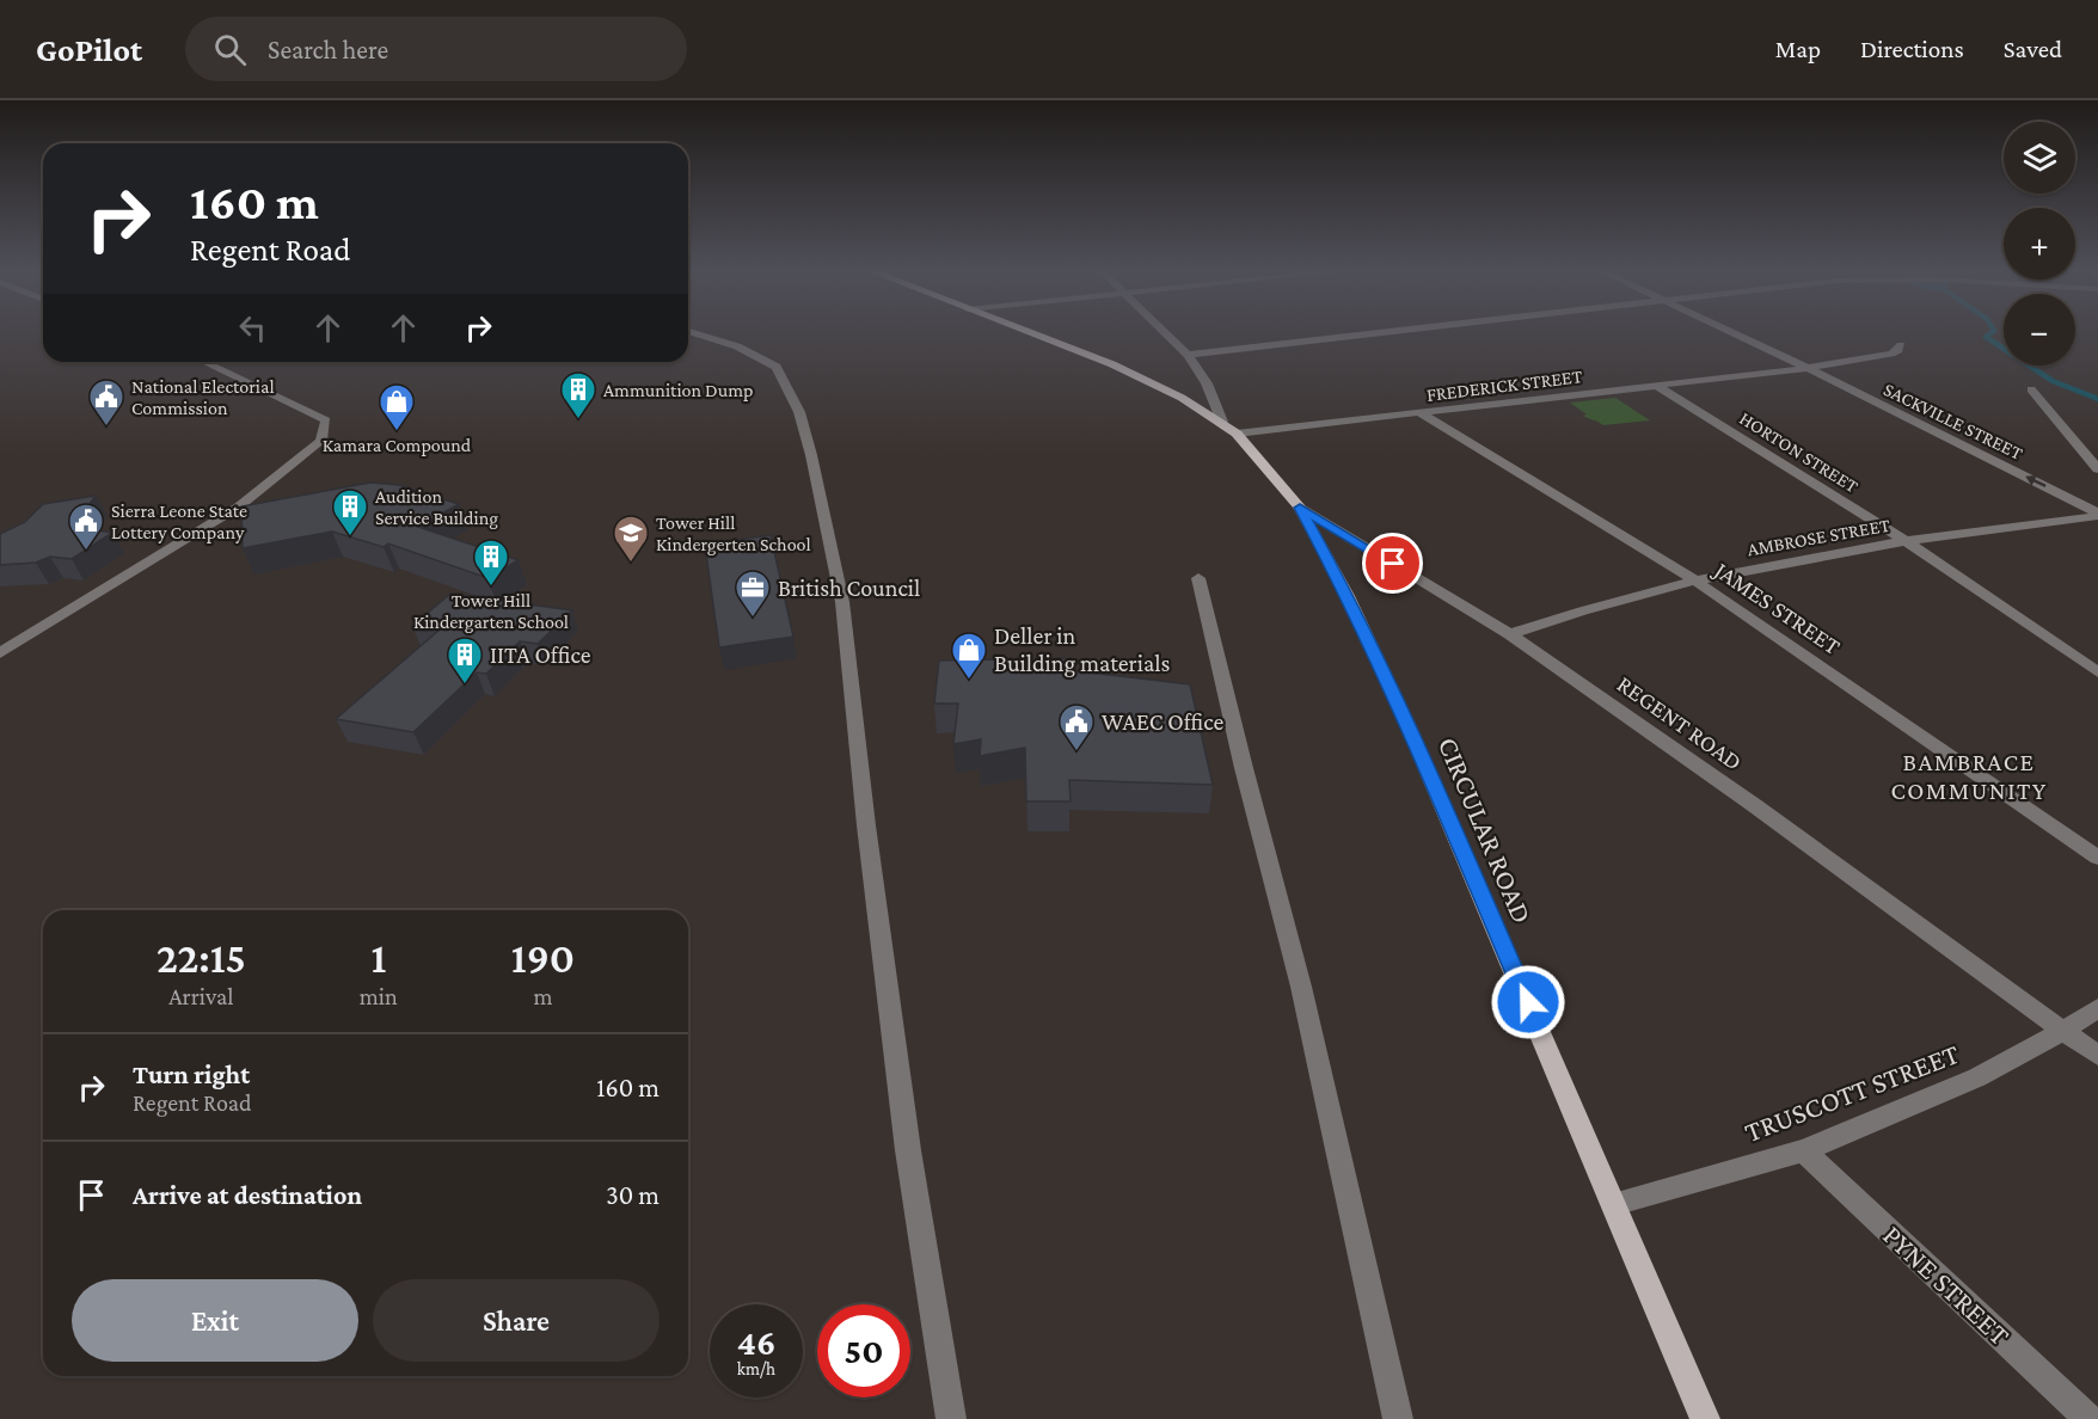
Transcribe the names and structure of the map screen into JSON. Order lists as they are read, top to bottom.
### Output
{
  "streets": {
    "main road": ["REGENT ROAD", "CIRCULAR ROAD"],
    "street": [
      "FREDERICK STREET",
      "SACKVILLE STREET",
      "HORTON STREET",
      "AMBROSE STREET",
      "JAMES STREET",
      "TRUSCOTT STREET",
      "PYNE STREET"
    ]
  },
  "crossings": [
    ["FREDERICK STREET", "SACKVILLE STREET"],
    ["FREDERICK STREET", "HORTON STREET"],
    ["FREDERICK STREET", "JAMES STREET"],
    ["FREDERICK STREET", "REGENT ROAD"],
    ["SACKVILLE STREET", "AMBROSE STREET"],
    ["HORTON STREET", "AMBROSE STREET"],
    ["AMBROSE STREET", "JAMES STREET"],
    ["AMBROSE STREET", "REGENT ROAD"],
    ["REGENT ROAD", "CIRCULAR ROAD"],
    ["REGENT ROAD", "TRUSCOTT STREET"],
    ["CIRCULAR ROAD", "TRUSCOTT STREET"],
    ["TRUSCOTT STREET", "PYNE STREET"]
  ],
  "districts": ["BAMBRACE COMMUNITY"],
  "places": {
    "building": [
      "Ammunition Dump",
      "Audition Service Building",
      "Tower Hill Kindergarten School",
      "IITA Office"
    ],
    "public building": ["National Electorial Commission", "Sierra Leone State Lottery Company", "WAEC Office"],
    "shop": ["Kamara Compound", "Deller in Building materials"],
    "school or university": ["Tower Hill Kindergerten School"],
    "office": ["British Council"]
  },
  "page": {
    "header": "GoPilot",
    "search": "Search here",
    "nav": ["Map", "Directions", "Saved"],
    "map_buttons": ["+", "−"],
    "turn": ["160 m", "Regent Road"],
    "eta": [
      "22:15",
      "Arrival",
      "1",
      "min",
      "190",
      "m"
    ],
    "list": [
      {
        "name": "Turn right",
        "note": "Regent Road",
        "value": "160 m"
      },
      {
        "name": "Arrive at destination",
        "value": "30 m"
      }
    ],
    "buttons": ["Exit", "Share"],
    "speed": "46 km/h",
    "limit": "50"
  }
}
